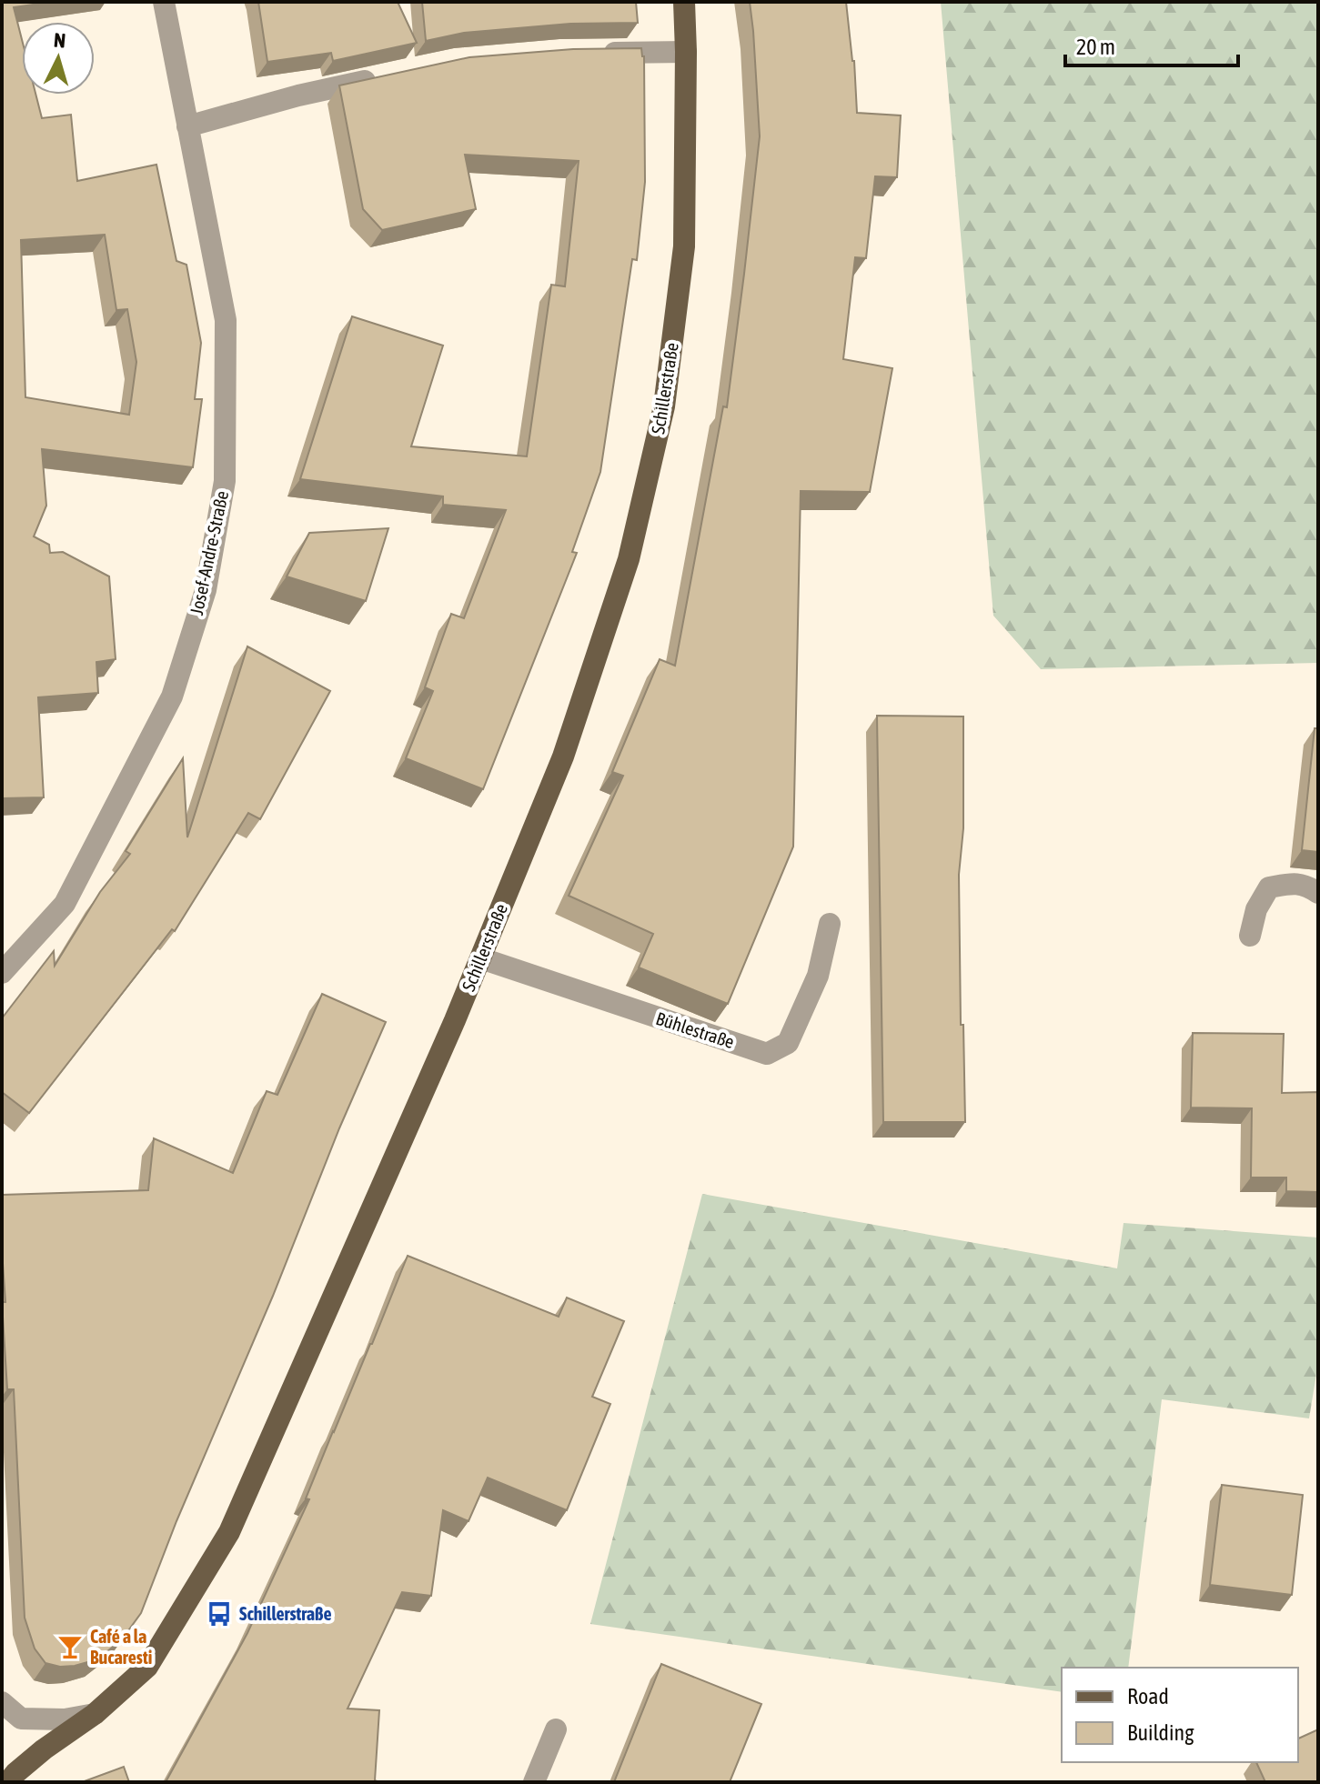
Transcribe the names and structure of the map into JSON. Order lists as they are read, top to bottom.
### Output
{
  "streets": {
    "main road": ["Schillerstraße"],
    "street": ["Josef-Andre-Straße", "Bühlestraße"]
  },
  "crossings": [
    ["Schillerstraße", "Bühlestraße"]
  ],
  "places": {
    "bus stop": ["Schillerstraße"],
    "bar": ["Café a la Bucaresti"]
  },
  "legend": ["Road", "Building"],
  "scale_bar": "20 m",
  "north": "top"
}
